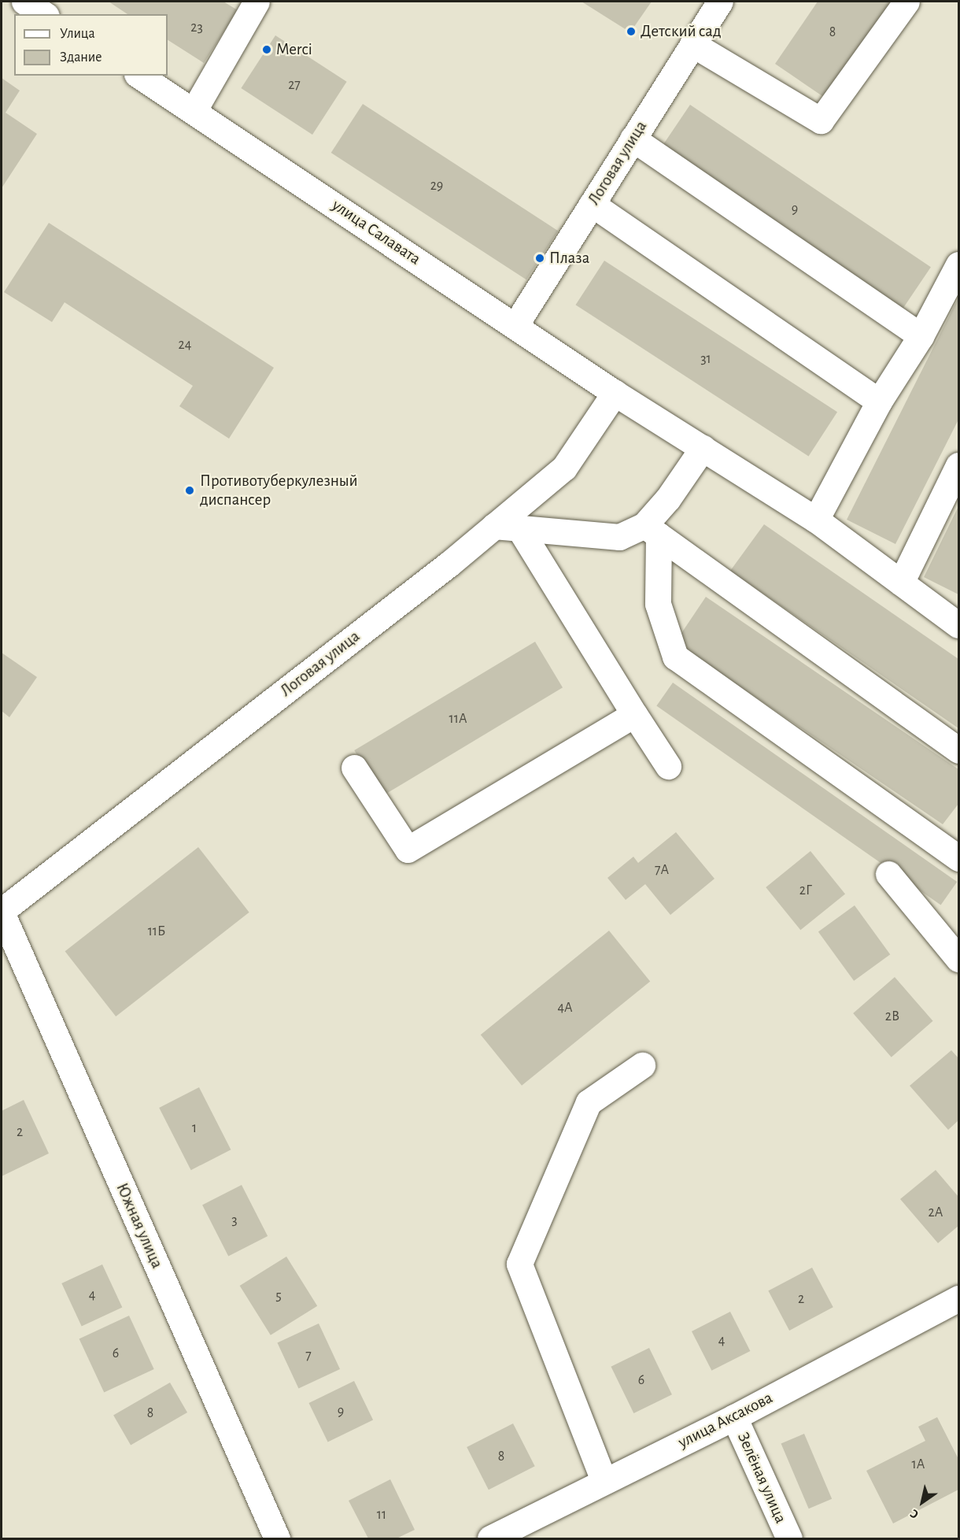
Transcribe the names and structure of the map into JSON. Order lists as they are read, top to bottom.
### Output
{
  "streets": {
    "street": [
      "Логовая улица",
      "улица Салавата",
      "Южная улица",
      "улица Аксакова",
      "Зелёная улица"
    ]
  },
  "crossings": [
    ["Логовая улица", "улица Салавата"],
    ["Логовая улица", "Южная улица"],
    ["улица Аксакова", "Зелёная улица"]
  ],
  "places": [
    "Детский сад",
    "Merci",
    "Плаза",
    "Противотуберкулезный диспансер"
  ],
  "house_numbers": [
    "23",
    "8",
    "27",
    "29",
    "9",
    "24",
    "31",
    "11А",
    "7А",
    "2Г",
    "11Б",
    "4А",
    "2В",
    "1",
    "2",
    "2А",
    "3",
    "4",
    "5",
    "2",
    "4",
    "6",
    "7",
    "6",
    "9",
    "8",
    "8",
    "1А",
    "11"
  ],
  "legend": ["Улица", "Здание"],
  "north": "bottom left"
}
